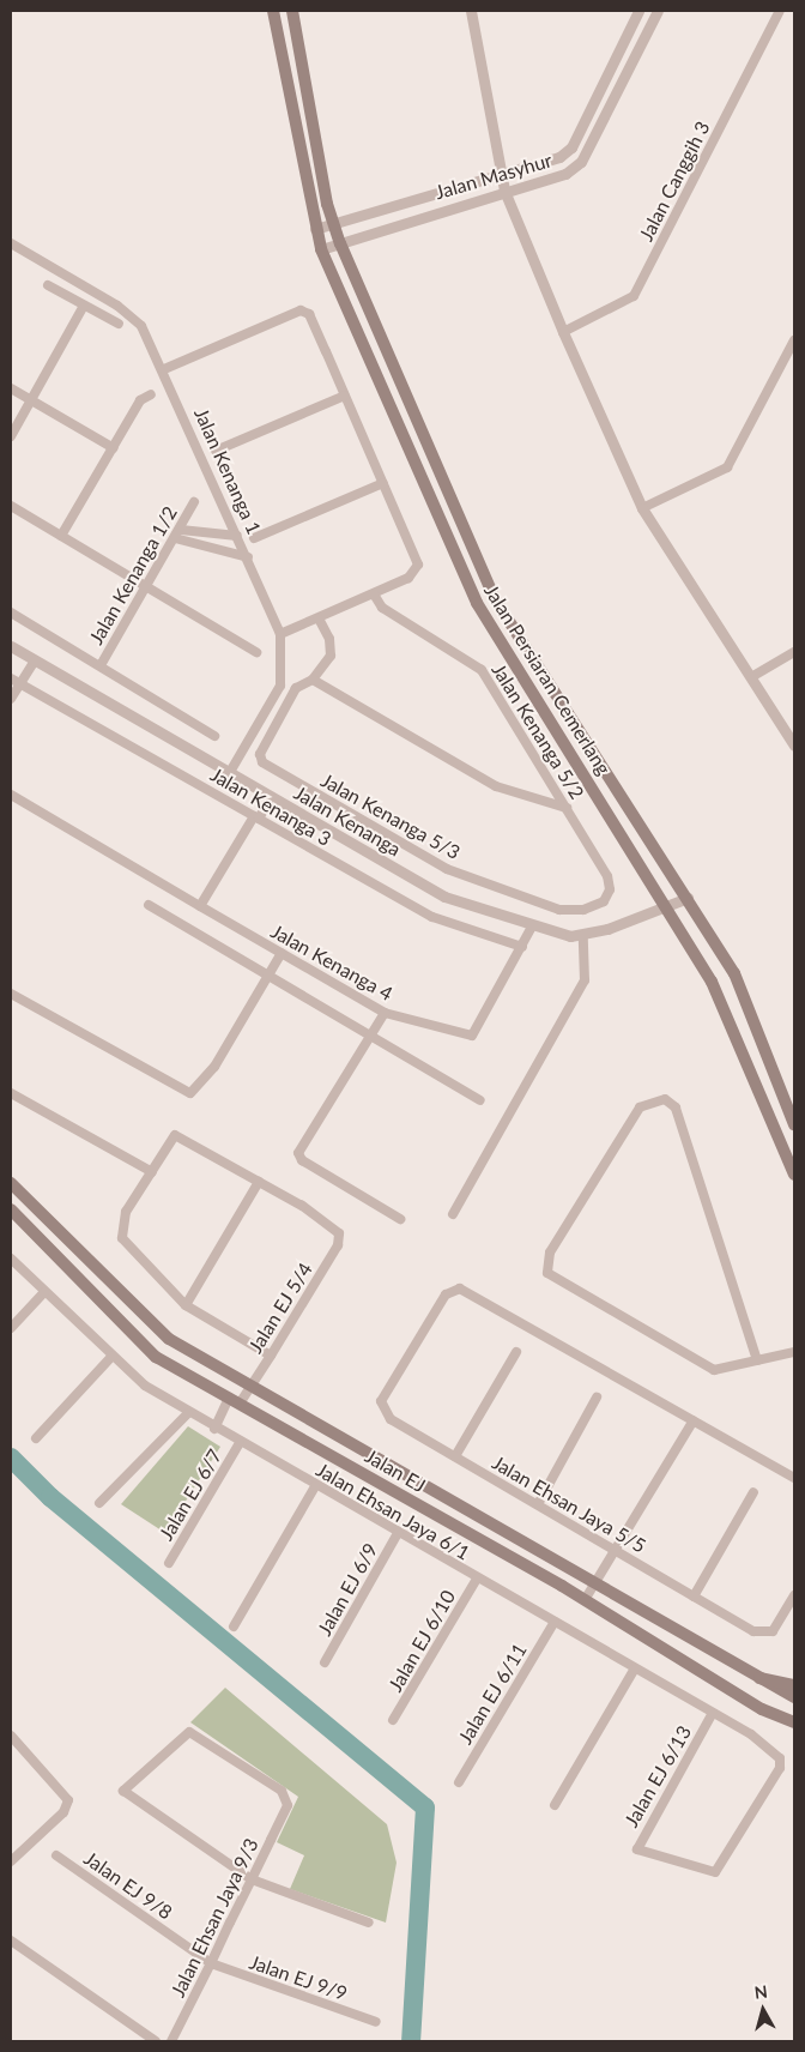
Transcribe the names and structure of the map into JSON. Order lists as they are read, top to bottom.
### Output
{
  "streets": {
    "main road": ["Jalan Persiaran Cemerlang", "Jalan EJ"],
    "street": [
      "Jalan Masyhur",
      "Jalan Canggih 3",
      "Jalan Kenanga 1",
      "Jalan Kenanga 1/2",
      "Jalan Kenanga 5/2",
      "Jalan Kenanga 3",
      "Jalan Kenanga 5/3",
      "Jalan Kenanga",
      "Jalan Kenanga 4",
      "Jalan EJ 5/4",
      "Jalan EJ 6/7",
      "Jalan Ehsan Jaya 5/5",
      "Jalan Ehsan Jaya 6/1",
      "Jalan EJ 6/9",
      "Jalan EJ 6/10",
      "Jalan EJ 6/11",
      "Jalan EJ 6/13",
      "Jalan EJ 9/8",
      "Jalan Ehsan Jaya 9/3",
      "Jalan EJ 9/9"
    ]
  },
  "crossings": [
    ["Jalan Masyhur", "Jalan Persiaran Cemerlang"],
    ["Jalan Kenanga 1", "Jalan Kenanga"],
    ["Jalan Persiaran Cemerlang", "Jalan Kenanga"],
    ["Jalan Kenanga 5/2", "Jalan Kenanga 5/3"],
    ["Jalan Kenanga 3", "Jalan Kenanga 4"],
    ["Jalan Kenanga", "Jalan Kenanga 4"],
    ["Jalan EJ 5/4", "Jalan EJ"],
    ["Jalan EJ 5/4", "Jalan Ehsan Jaya 6/1"],
    ["Jalan EJ 6/7", "Jalan Ehsan Jaya 6/1"],
    ["Jalan Ehsan Jaya 6/1", "Jalan EJ 6/9"],
    ["Jalan Ehsan Jaya 6/1", "Jalan EJ 6/10"],
    ["Jalan Ehsan Jaya 6/1", "Jalan EJ 6/11"],
    ["Jalan Ehsan Jaya 6/1", "Jalan EJ 6/13"],
    ["Jalan EJ 9/8", "Jalan Ehsan Jaya 9/3"],
    ["Jalan EJ 9/8", "Jalan EJ 9/9"],
    ["Jalan Ehsan Jaya 9/3", "Jalan EJ 9/9"]
  ],
  "north": "top"
}
